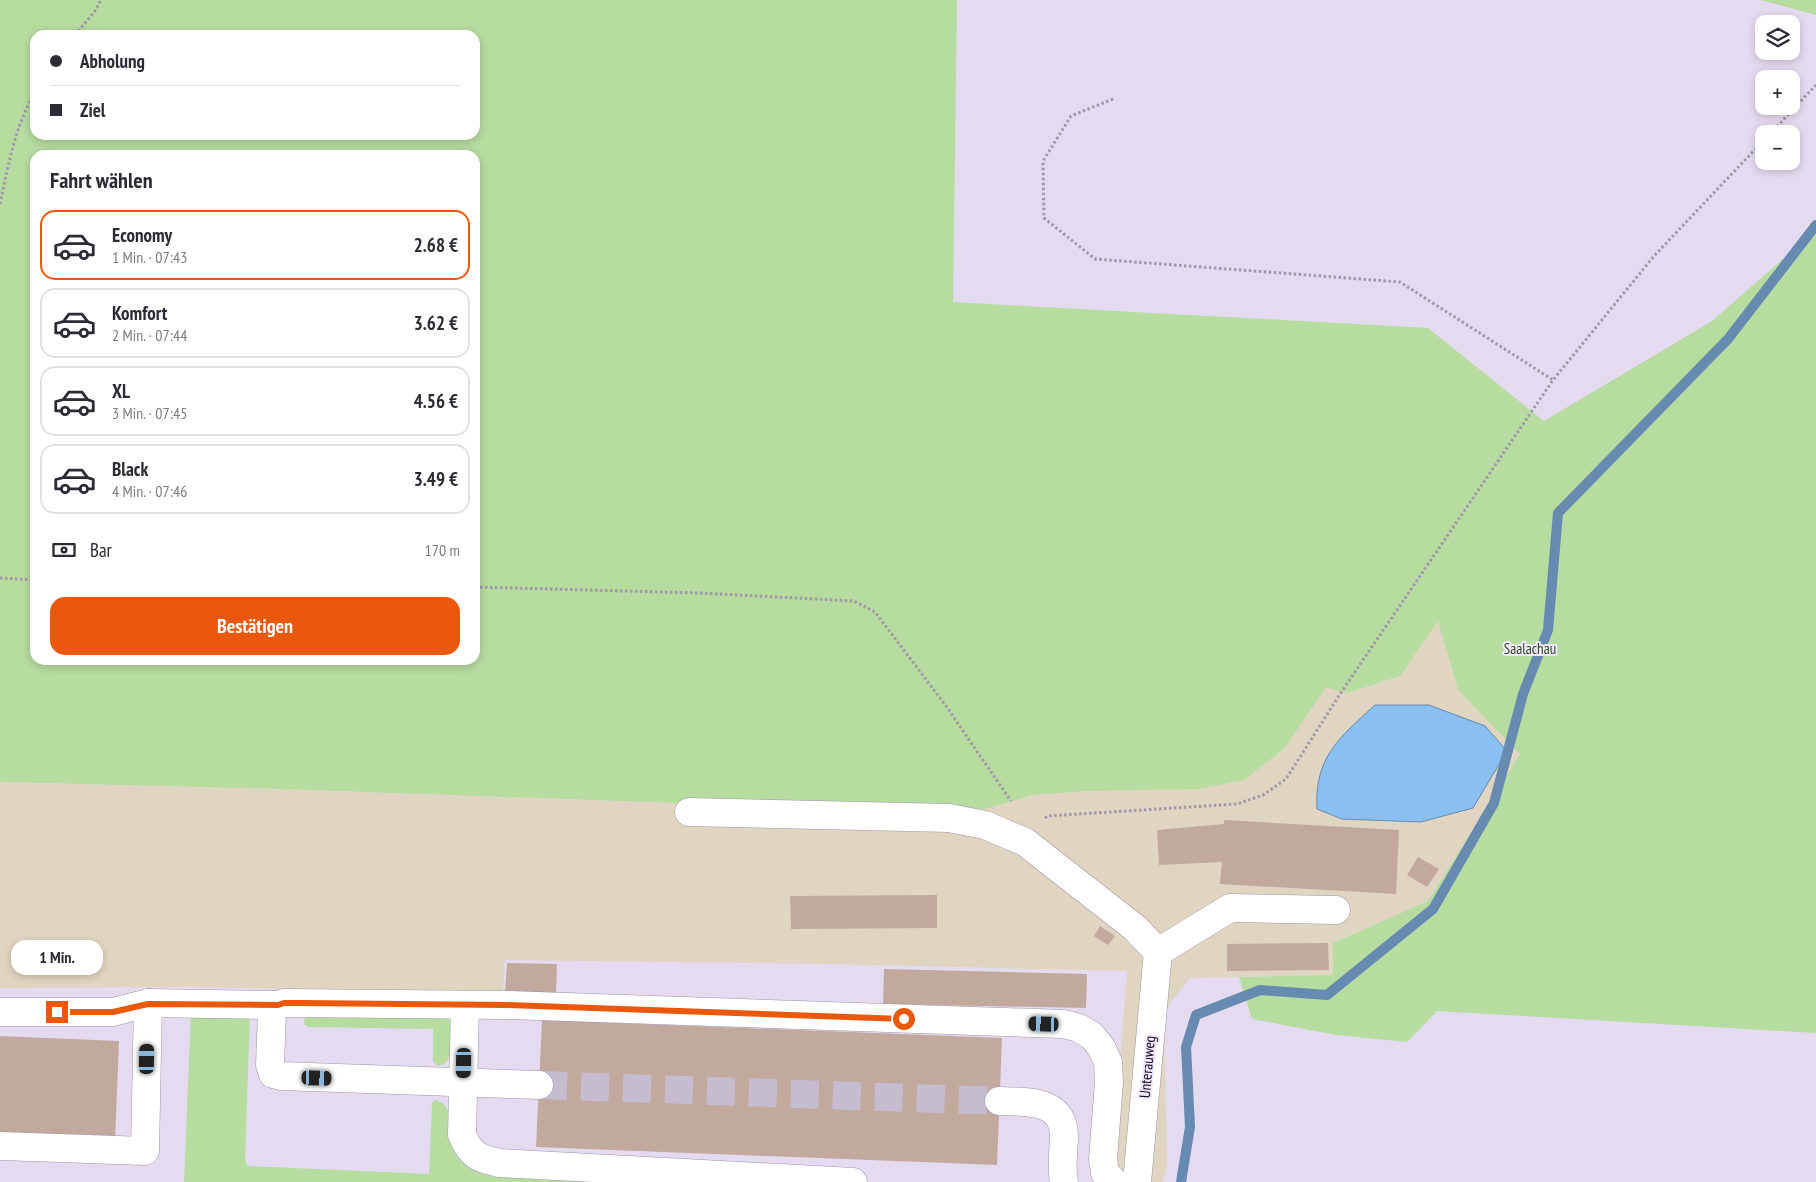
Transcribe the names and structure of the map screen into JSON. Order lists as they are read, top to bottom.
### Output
{
  "streets": {
    "street": ["Unterauweg"]
  },
  "parks": ["Saalachau"],
  "page": {
    "map_buttons": ["+", "−"],
    "banner": ["Abholung", "Ziel"],
    "heading": "Fahrt wählen",
    "list": [
      {
        "name": "Economy",
        "note": "1 Min. · 07:43",
        "value": "2.68 €"
      },
      {
        "name": "Komfort",
        "note": "2 Min. · 07:44",
        "value": "3.62 €"
      },
      {
        "name": "XL",
        "note": "3 Min. · 07:45",
        "value": "4.56 €"
      },
      {
        "name": "Black",
        "note": "4 Min. · 07:46",
        "value": "3.49 €"
      }
    ],
    "pay": ["Bar", "170 m"],
    "buttons": "Bestätigen",
    "bubble": "1 Min."
  }
}
